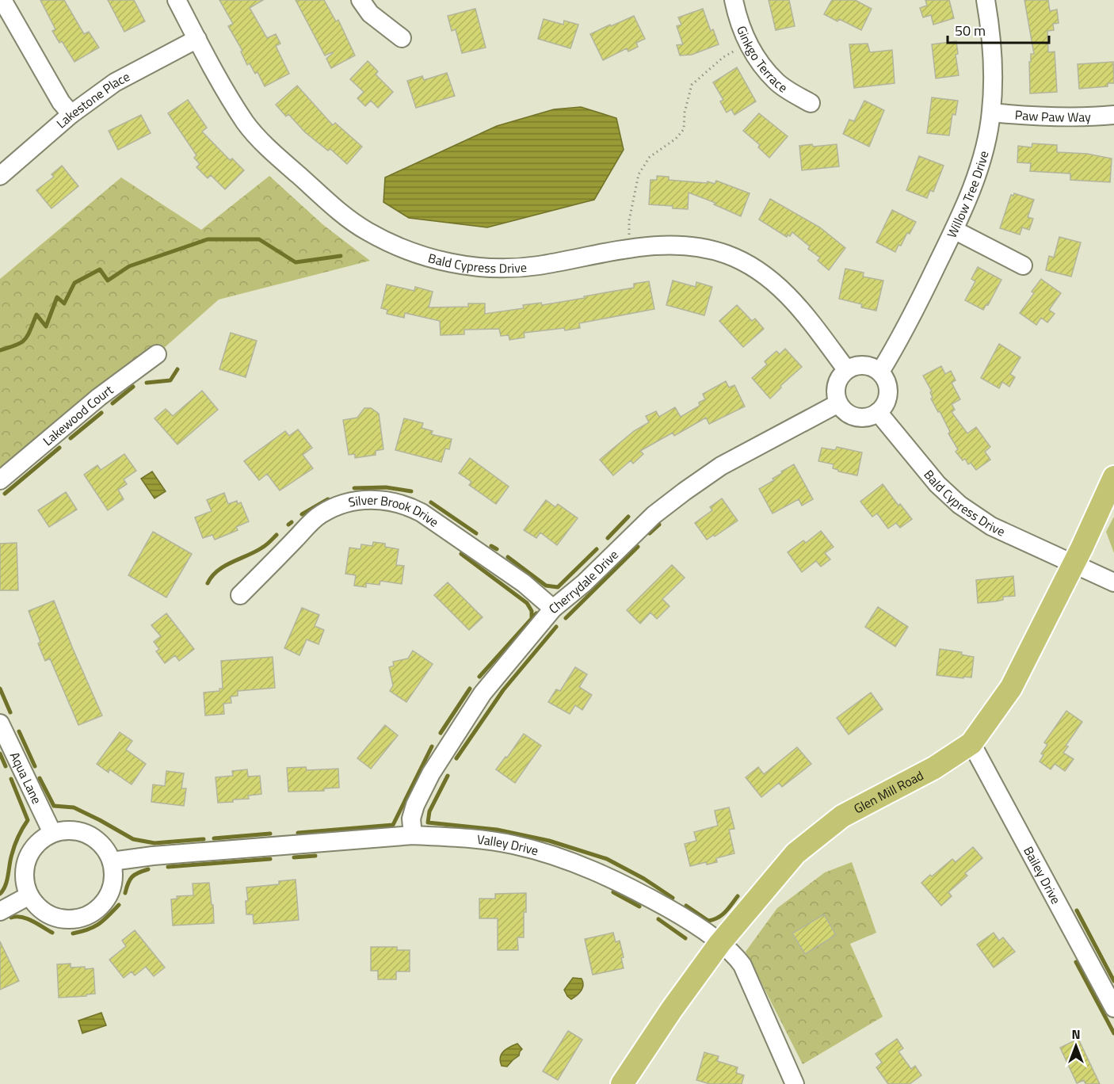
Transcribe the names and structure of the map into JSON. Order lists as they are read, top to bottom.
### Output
{
  "streets": {
    "main road": ["Glen Mill Road"],
    "street": [
      "Ginkgo Terrace",
      "Lakestone Place",
      "Paw Paw Way",
      "Willow Tree Drive",
      "Bald Cypress Drive",
      "Lakewood Court",
      "Silver Brook Drive",
      "Cherrydale Drive",
      "Aqua Lane",
      "Valley Drive",
      "Bailey Drive"
    ]
  },
  "crossings": [
    ["Lakestone Place", "Bald Cypress Drive"],
    ["Paw Paw Way", "Willow Tree Drive"],
    ["Willow Tree Drive", "Bald Cypress Drive"],
    ["Willow Tree Drive", "Cherrydale Drive"],
    ["Bald Cypress Drive", "Cherrydale Drive"],
    ["Bald Cypress Drive", "Glen Mill Road"],
    ["Silver Brook Drive", "Cherrydale Drive"],
    ["Cherrydale Drive", "Valley Drive"],
    ["Aqua Lane", "Valley Drive"],
    ["Glen Mill Road", "Valley Drive"],
    ["Glen Mill Road", "Bailey Drive"]
  ],
  "scale_bar": "50 m",
  "north": "top"
}
